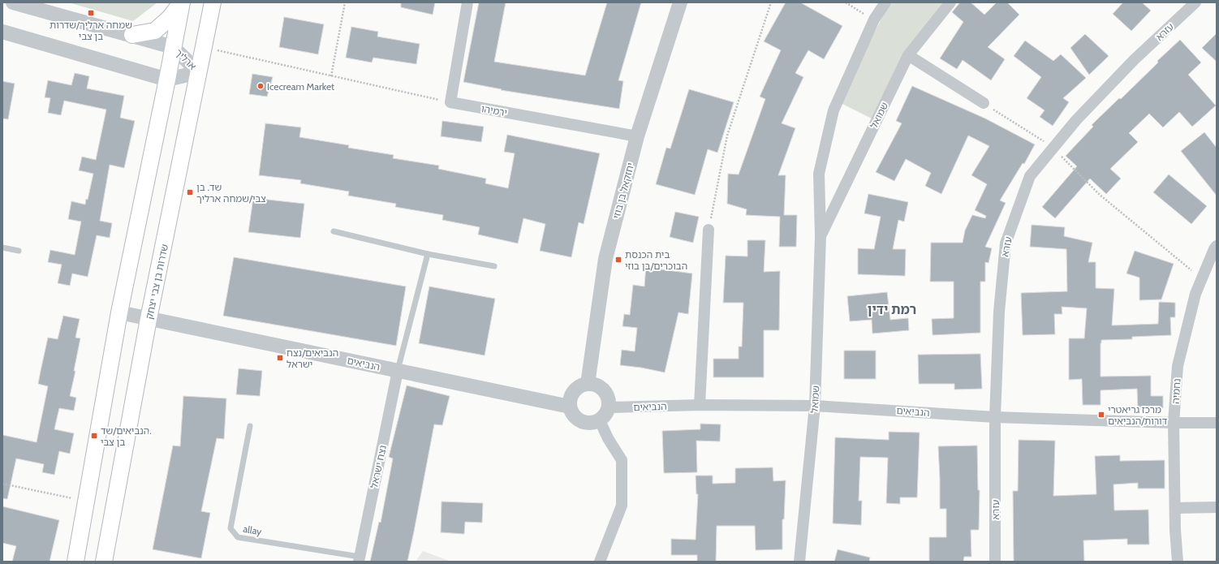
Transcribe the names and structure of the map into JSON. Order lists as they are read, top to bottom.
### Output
{
  "streets": {
    "main road": ["שדרות בן צבי יצחק"],
    "street": [
      "עזרא",
      "ארליך",
      "ירמיהו",
      "שמואל",
      "יחזקאל בן בוזי",
      "הנביאים",
      "נחמיה",
      "נצח ישראל"
    ],
    "lane": ["allay"]
  },
  "crossings": [
    ["עזרא", "הנביאים"],
    ["ארליך", "שדרות בן צבי יצחק"],
    ["ירמיהו", "יחזקאל בן בוזי"],
    ["שמואל", "הנביאים"],
    ["יחזקאל בן בוזי", "הנביאים"],
    ["שדרות בן צבי יצחק", "הנביאים"],
    ["הנביאים", "נחמיה"],
    ["הנביאים", "נצח ישראל"],
    ["נצח ישראל", "allay"]
  ],
  "districts": ["רמת ידין"],
  "places": {
    "transit": [
      "שמחה ארליך/שדרות בן צבי",
      "שד. בן צבי/שמחה ארליך",
      "בית הכנסת הבוכרים/בן בוזי",
      "הנביאים/נצח ישראל",
      "מרכז גריאטרי דורות/הנביאים",
      "הנביאים/שד. בן צבי"
    ],
    "other": ["Icecream Market"]
  }
}
